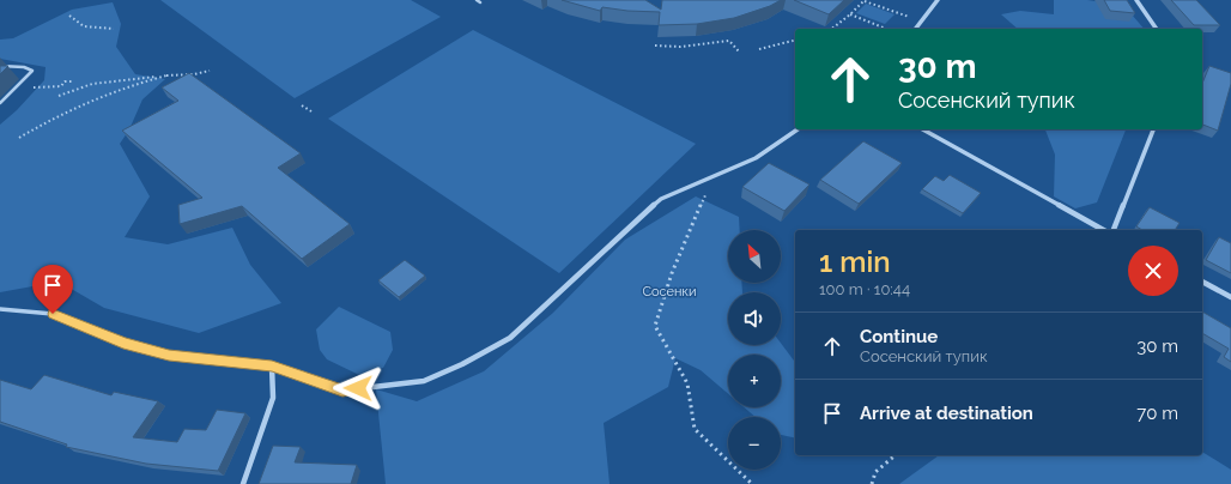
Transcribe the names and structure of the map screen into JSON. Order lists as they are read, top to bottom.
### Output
{
  "parks": ["Сосенки"],
  "north": "top left",
  "page": {
    "turn": ["30 m", "Сосенский тупик"],
    "map_buttons": ["+", "−"],
    "heading": ["1 min", "100 m · 10:44"],
    "list": [
      {
        "name": "Continue",
        "note": "Сосенский тупик",
        "value": "30 m"
      },
      {
        "name": "Arrive at destination",
        "value": "70 m"
      }
    ]
  }
}
